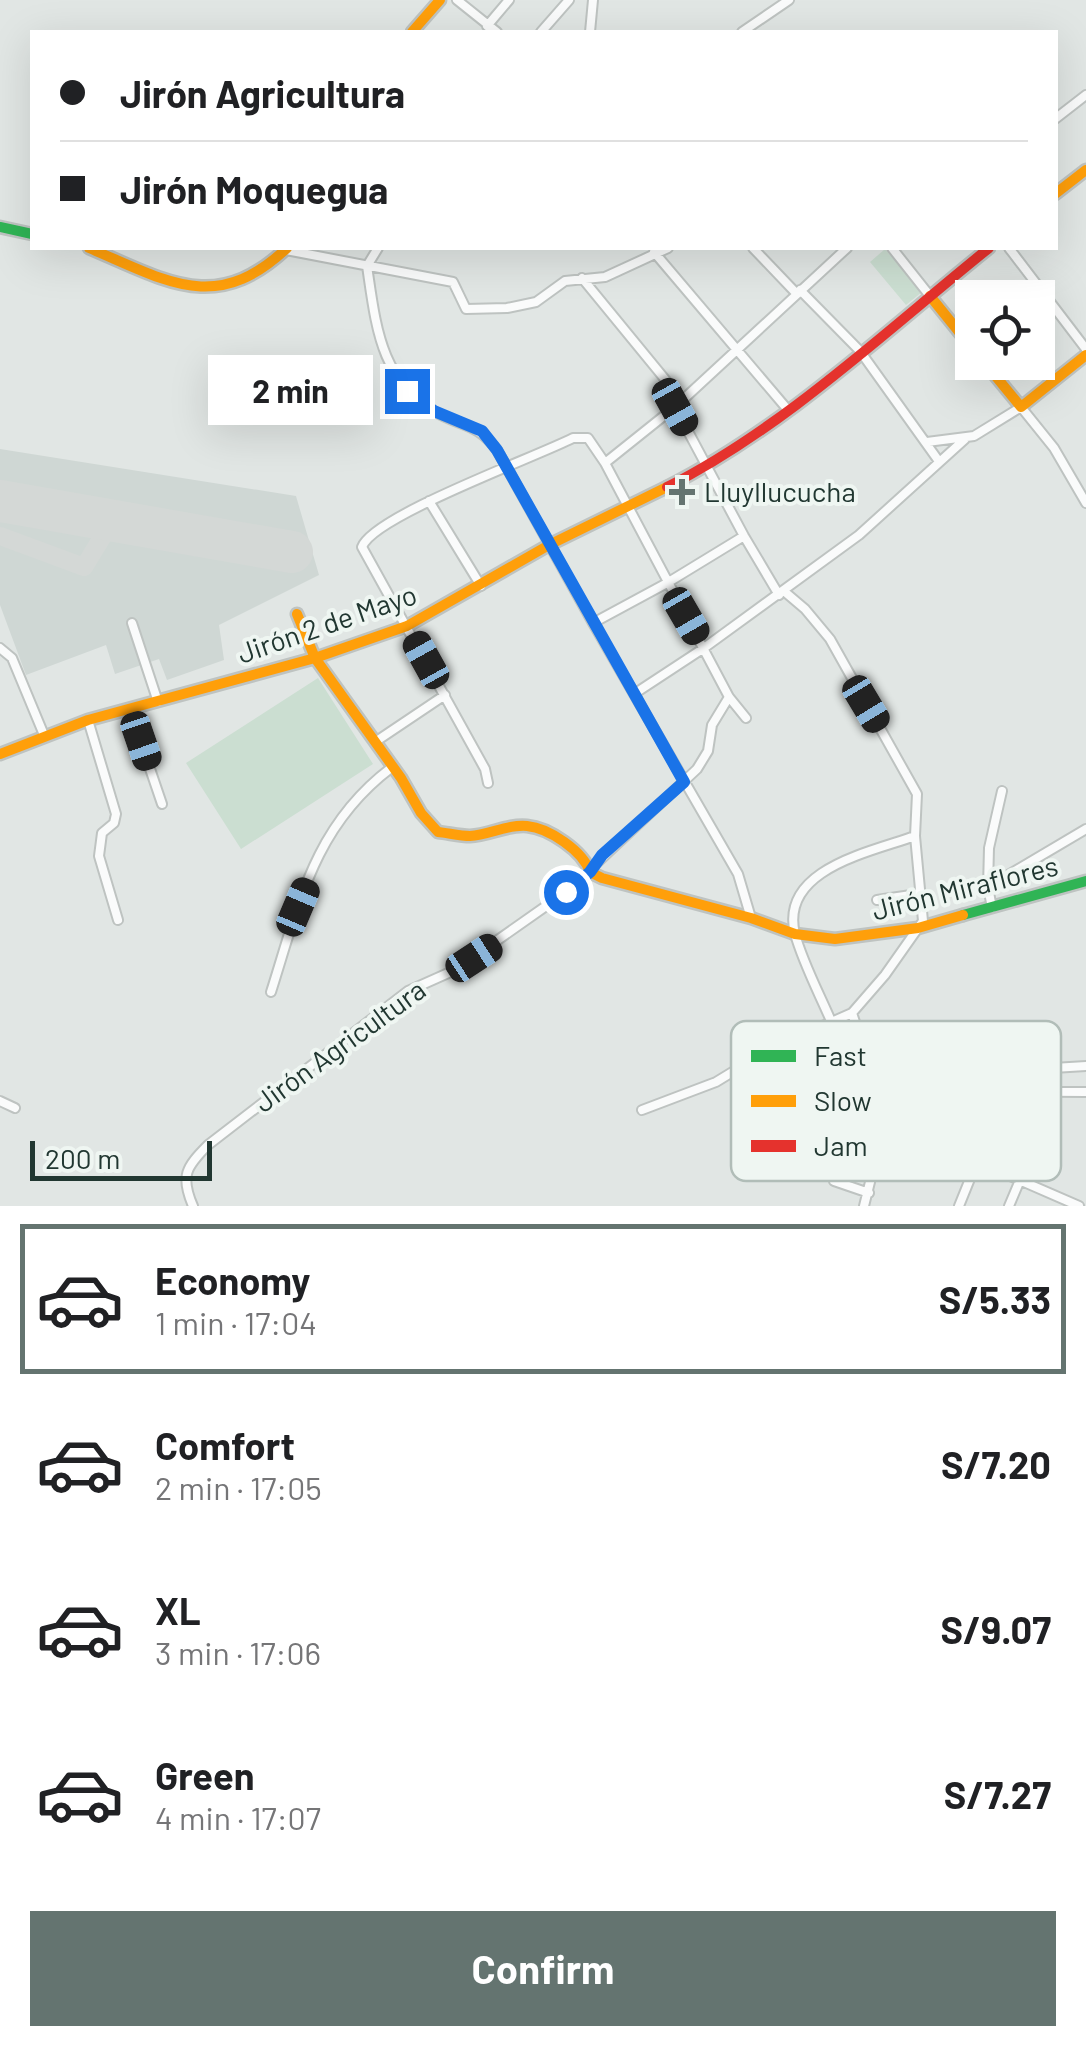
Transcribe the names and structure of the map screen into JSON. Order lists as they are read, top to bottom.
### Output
{
  "streets": {
    "main road": ["Jirón 2 de Mayo", "Jirón Miraflores"],
    "street": ["Jirón Agricultura"]
  },
  "crossings": [
    ["Jirón 2 de Mayo", "Jirón Miraflores"],
    ["Jirón Miraflores", "Jirón Agricultura"]
  ],
  "places": {
    "health": ["Lluyllucucha"]
  },
  "legend": ["Fast", "Slow", "Jam"],
  "scale_bar": "200 m",
  "page": {
    "banner": ["Jirón Agricultura", "Jirón Moquegua"],
    "bubble": "2 min",
    "scale": "200 m",
    "list": [
      {
        "name": "Economy",
        "note": "1 min · 17:04",
        "value": "S/5.33"
      },
      {
        "name": "Comfort",
        "note": "2 min · 17:05",
        "value": "S/7.20"
      },
      {
        "name": "XL",
        "note": "3 min · 17:06",
        "value": "S/9.07"
      },
      {
        "name": "Green",
        "note": "4 min · 17:07",
        "value": "S/7.27"
      }
    ],
    "buttons": "Confirm"
  }
}
